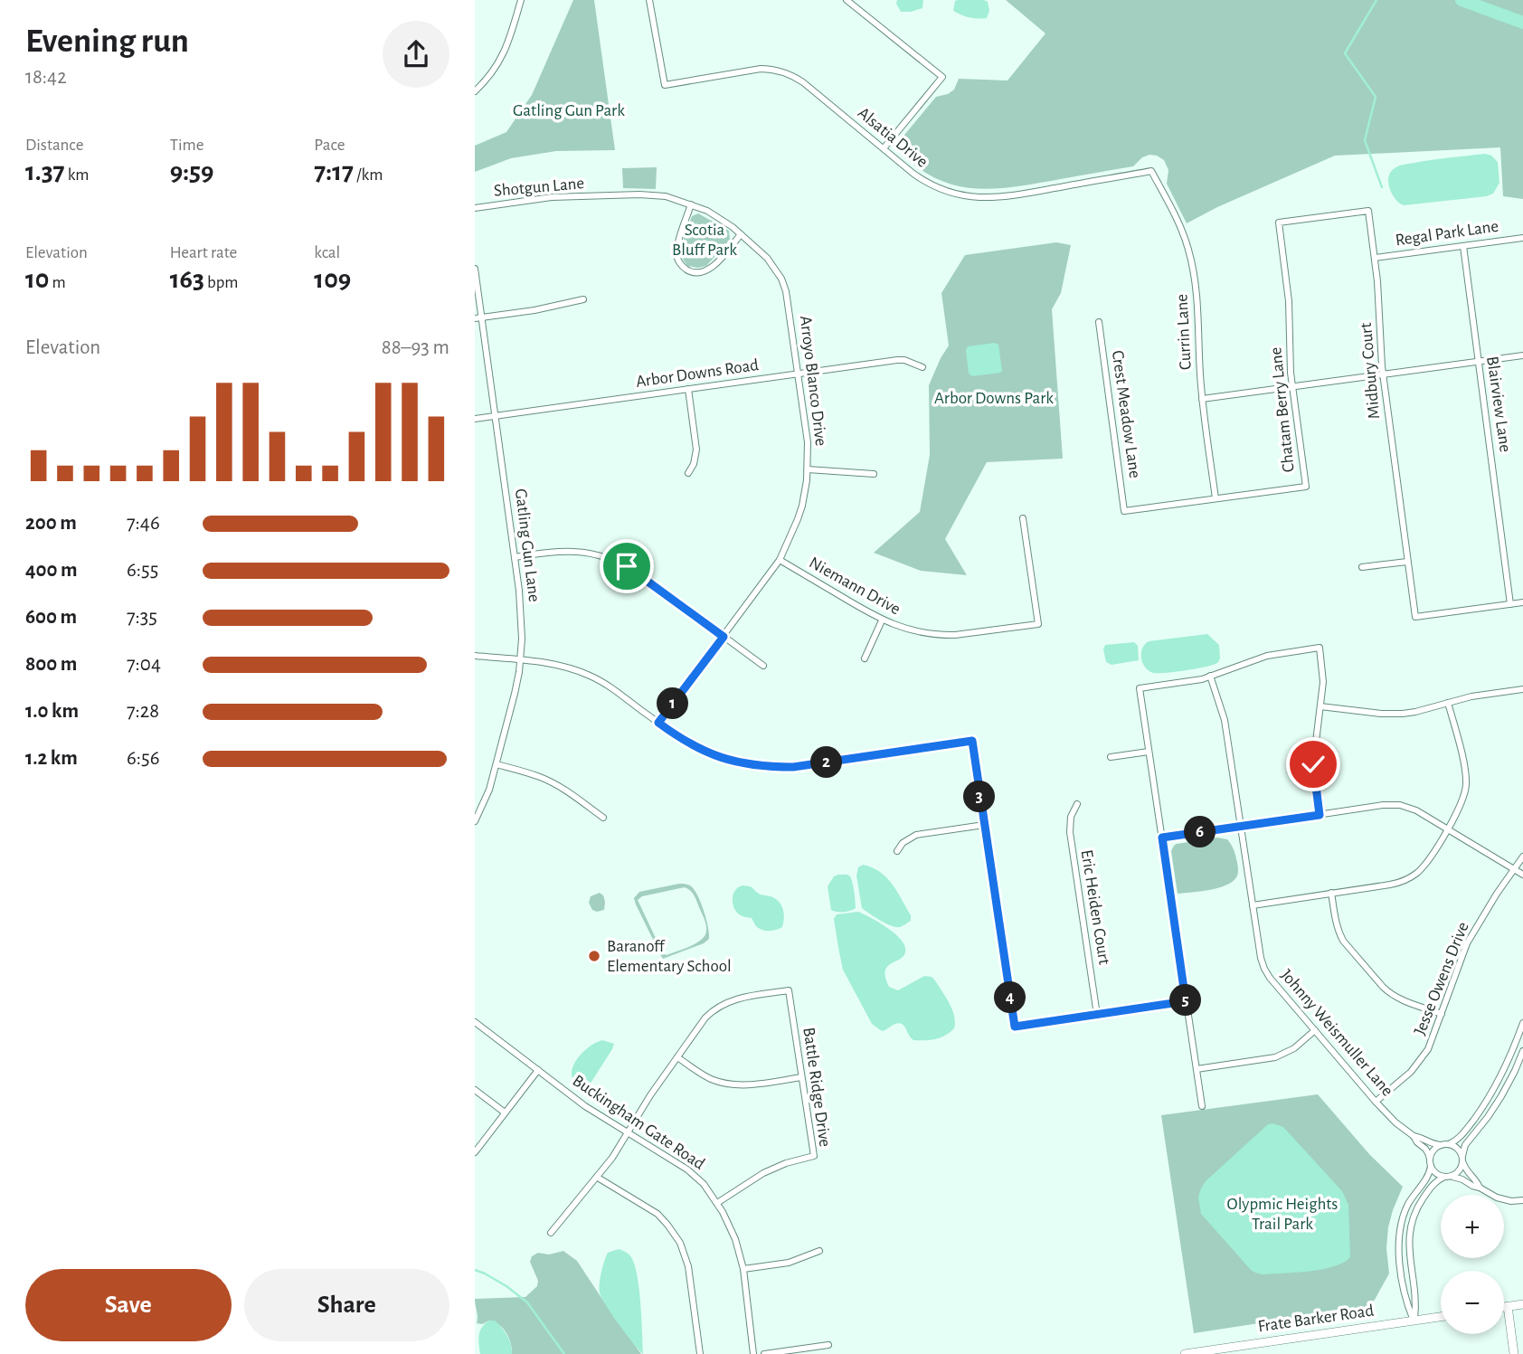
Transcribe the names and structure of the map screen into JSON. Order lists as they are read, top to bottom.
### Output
{
  "streets": {
    "street": [
      "Alsatia Drive",
      "Shotgun Lane",
      "Regal Park Lane",
      "Currin Lane",
      "Midbury Court",
      "Arbor Downs Road",
      "Arroyo Blanco Drive",
      "Blairview Lane",
      "Chatam Berry Lane",
      "Crest Meadow Lane",
      "Gatling Gun Lane",
      "Niemann Drive",
      "Eric Heiden Court",
      "Jesse Owens Drive",
      "Johnny Weismuller Lane",
      "Battle Ridge Drive",
      "Buckingham Gate Road",
      "Frate Barker Road"
    ]
  },
  "crossings": [
    ["Alsatia Drive", "Currin Lane"],
    ["Shotgun Lane", "Arroyo Blanco Drive"],
    ["Regal Park Lane", "Midbury Court"],
    ["Regal Park Lane", "Blairview Lane"],
    ["Currin Lane", "Chatam Berry Lane"],
    ["Midbury Court", "Blairview Lane"],
    ["Midbury Court", "Chatam Berry Lane"],
    ["Arbor Downs Road", "Arroyo Blanco Drive"],
    ["Arbor Downs Road", "Gatling Gun Lane"],
    ["Arroyo Blanco Drive", "Niemann Drive"],
    ["Chatam Berry Lane", "Crest Meadow Lane"],
    ["Jesse Owens Drive", "Johnny Weismuller Lane"],
    ["Battle Ridge Drive", "Buckingham Gate Road"]
  ],
  "parks": [
    "Gatling Gun Park",
    "Scotia Bluff Park",
    "Arbor Downs Park",
    "Olypmic Heights Trail Park"
  ],
  "places": ["Baranoff Elementary School"],
  "page": {
    "heading": ["Evening run", "18:42"],
    "stats": [
      ["Distance", "1.37 km"],
      ["Time", "9:59"],
      ["Pace", "7:17 /km"],
      ["Elevation", "10 m"],
      ["Heart rate", "163 bpm"],
      ["kcal", "109"]
    ],
    "chart": ["Elevation", "88–93 m"],
    "list": [
      {
        "name": "200 m",
        "note": "7:46"
      },
      {
        "name": "400 m",
        "note": "6:55"
      },
      {
        "name": "600 m",
        "note": "7:35"
      },
      {
        "name": "800 m",
        "note": "7:04"
      },
      {
        "name": "1.0 km",
        "note": "7:28"
      },
      {
        "name": "1.2 km",
        "note": "6:56"
      }
    ],
    "pins": [
      "1",
      "2",
      "3",
      "6",
      "4",
      "5"
    ],
    "map_buttons": ["+", "−"],
    "buttons": ["Save", "Share"]
  }
}
